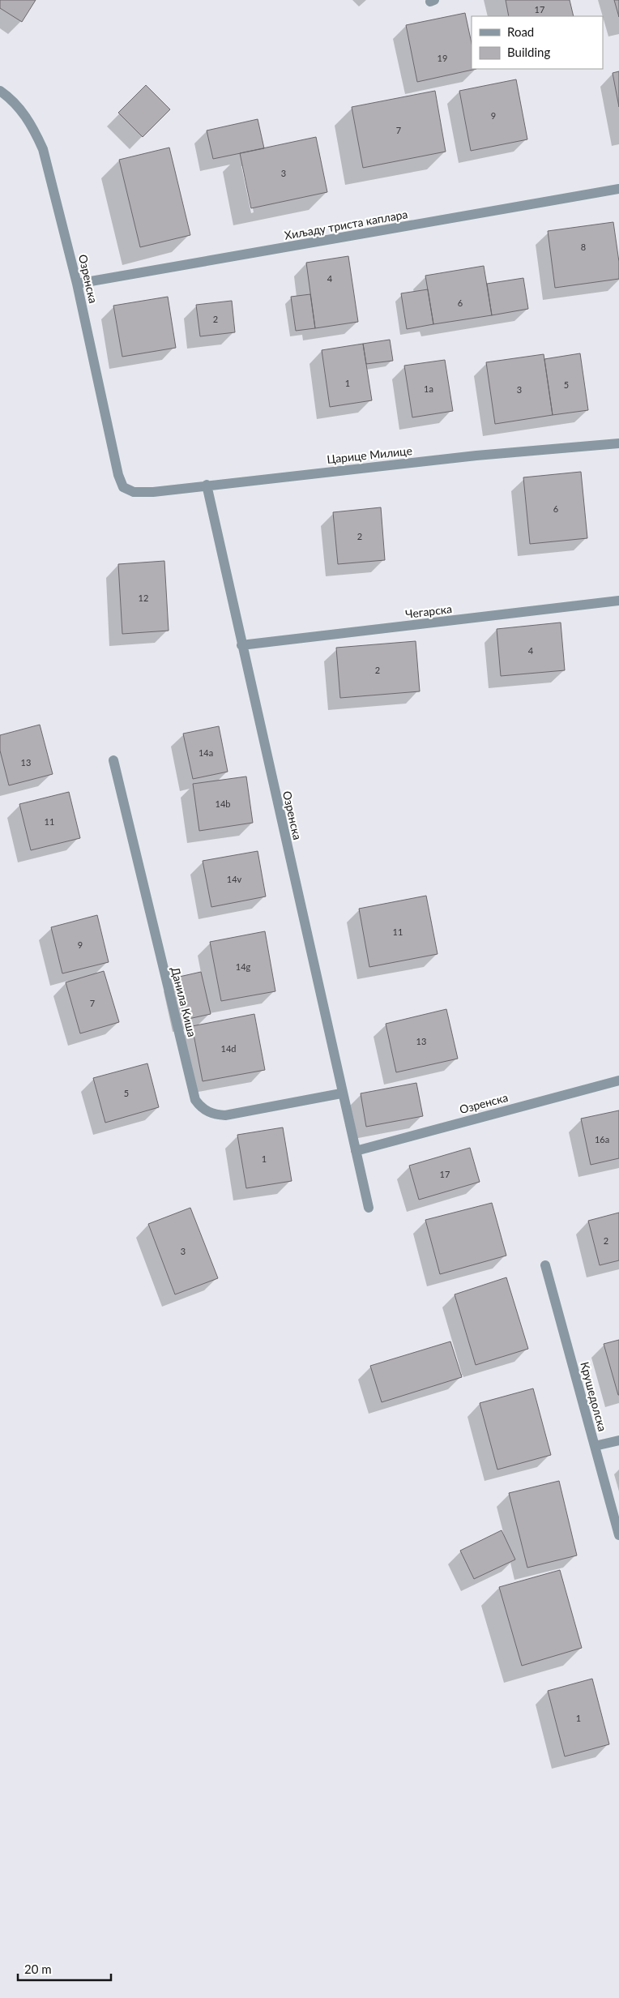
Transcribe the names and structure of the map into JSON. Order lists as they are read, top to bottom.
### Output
{
  "streets": {
    "street": [
      "Хиљаду триста каплара",
      "Озренска",
      "Царице Милице",
      "Чегарска",
      "Данила Киша",
      "Крушедолска"
    ]
  },
  "crossings": [
    ["Хиљаду триста каплара", "Озренска"],
    ["Озренска", "Царице Милице"],
    ["Озренска", "Чегарска"],
    ["Озренска", "Данила Киша"]
  ],
  "house_numbers": [
    "17",
    "19",
    "9",
    "7",
    "3",
    "8",
    "4",
    "6",
    "2",
    "1",
    "5",
    "1a",
    "3",
    "6",
    "2",
    "12",
    "4",
    "2",
    "14a",
    "13",
    "14b",
    "11",
    "14v",
    "11",
    "9",
    "14g",
    "7",
    "13",
    "14d",
    "5",
    "16a",
    "1",
    "17",
    "2",
    "3",
    "1"
  ],
  "legend": ["Road", "Building"],
  "scale_bar": "20 m"
}
